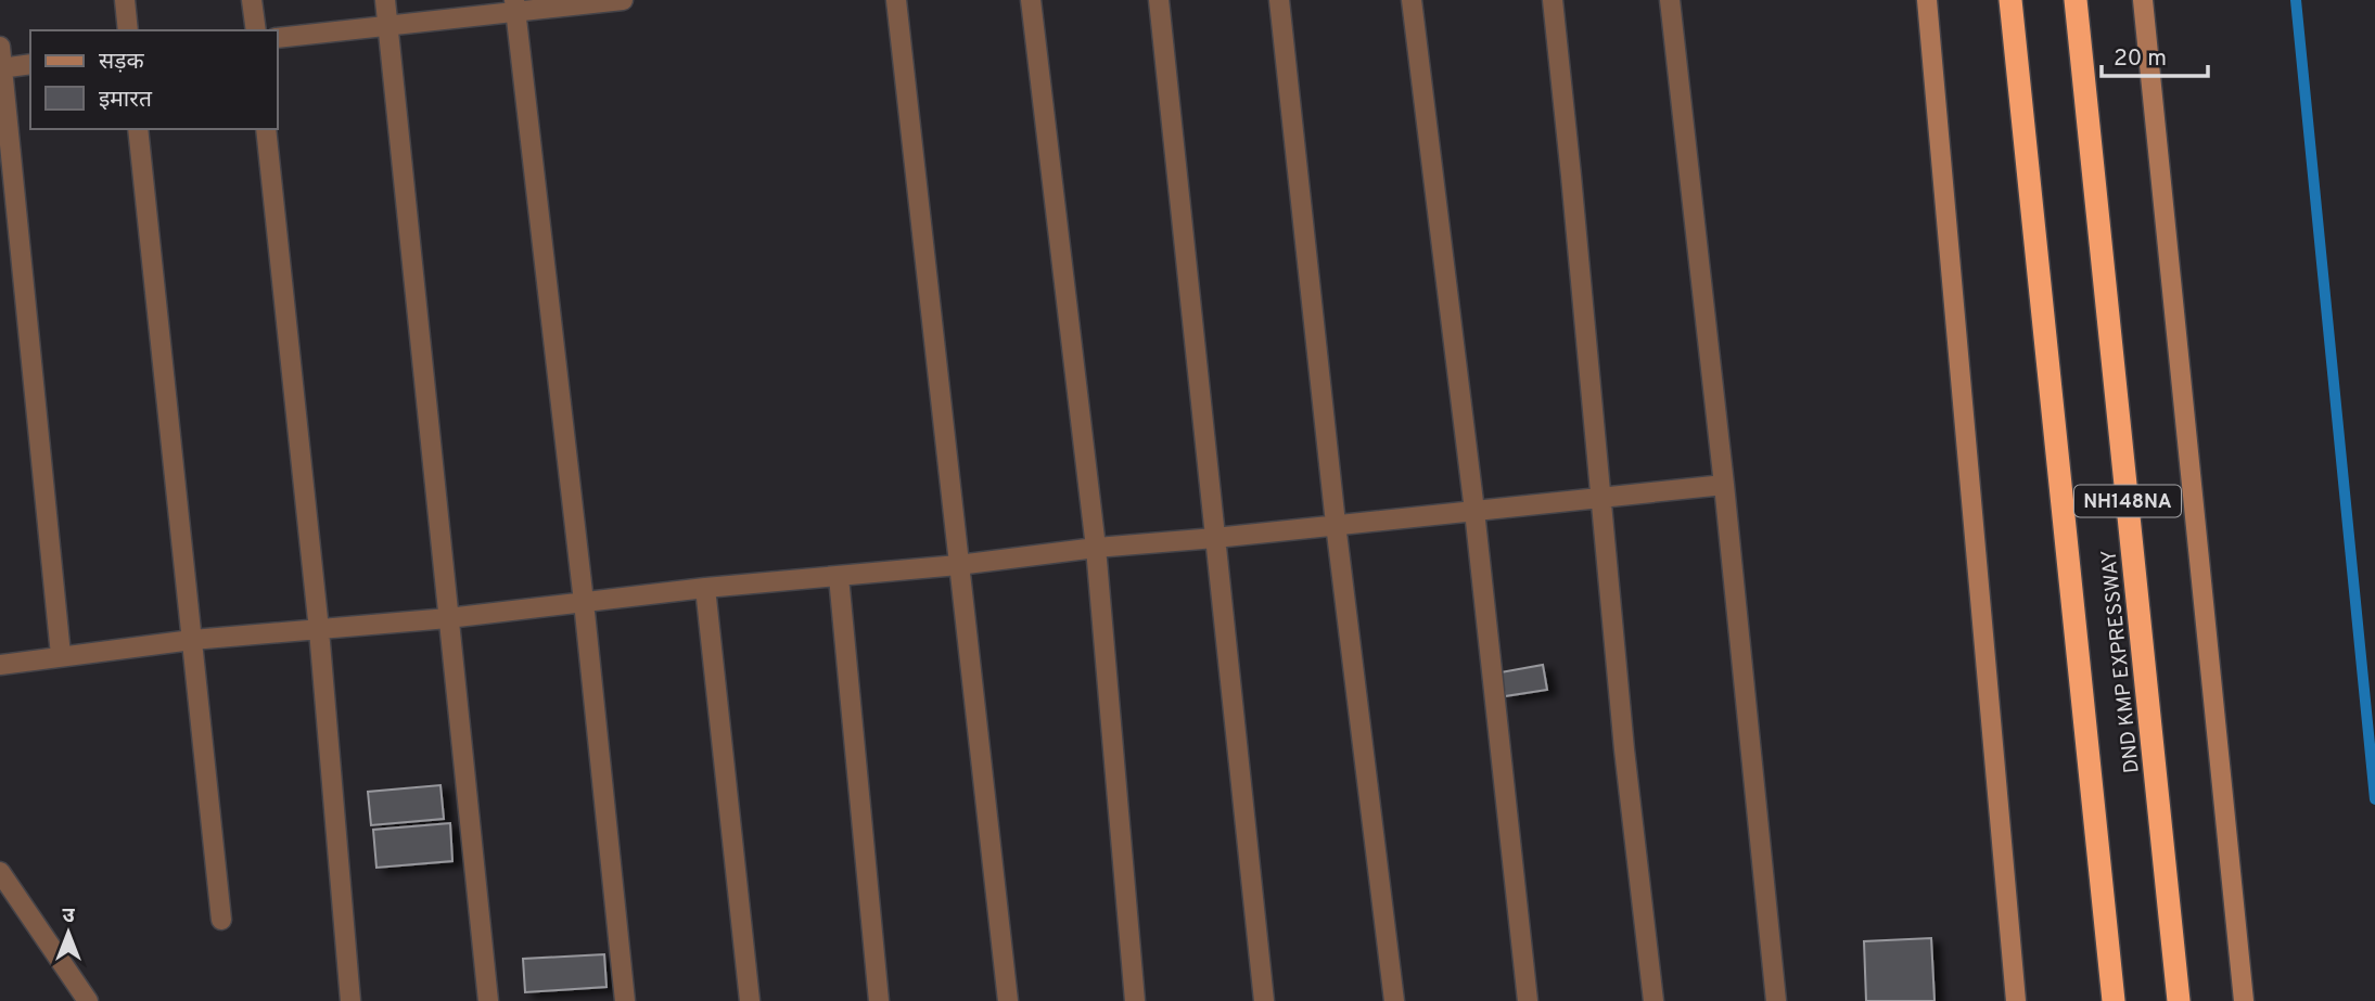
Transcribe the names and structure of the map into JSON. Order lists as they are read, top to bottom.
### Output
{
  "streets": {
    "highway": ["NH148NA", "DND KMP EXPRESSWAY"]
  },
  "legend": ["सड़क", "इमारत"],
  "scale_bar": "20 m",
  "north": "top"
}
